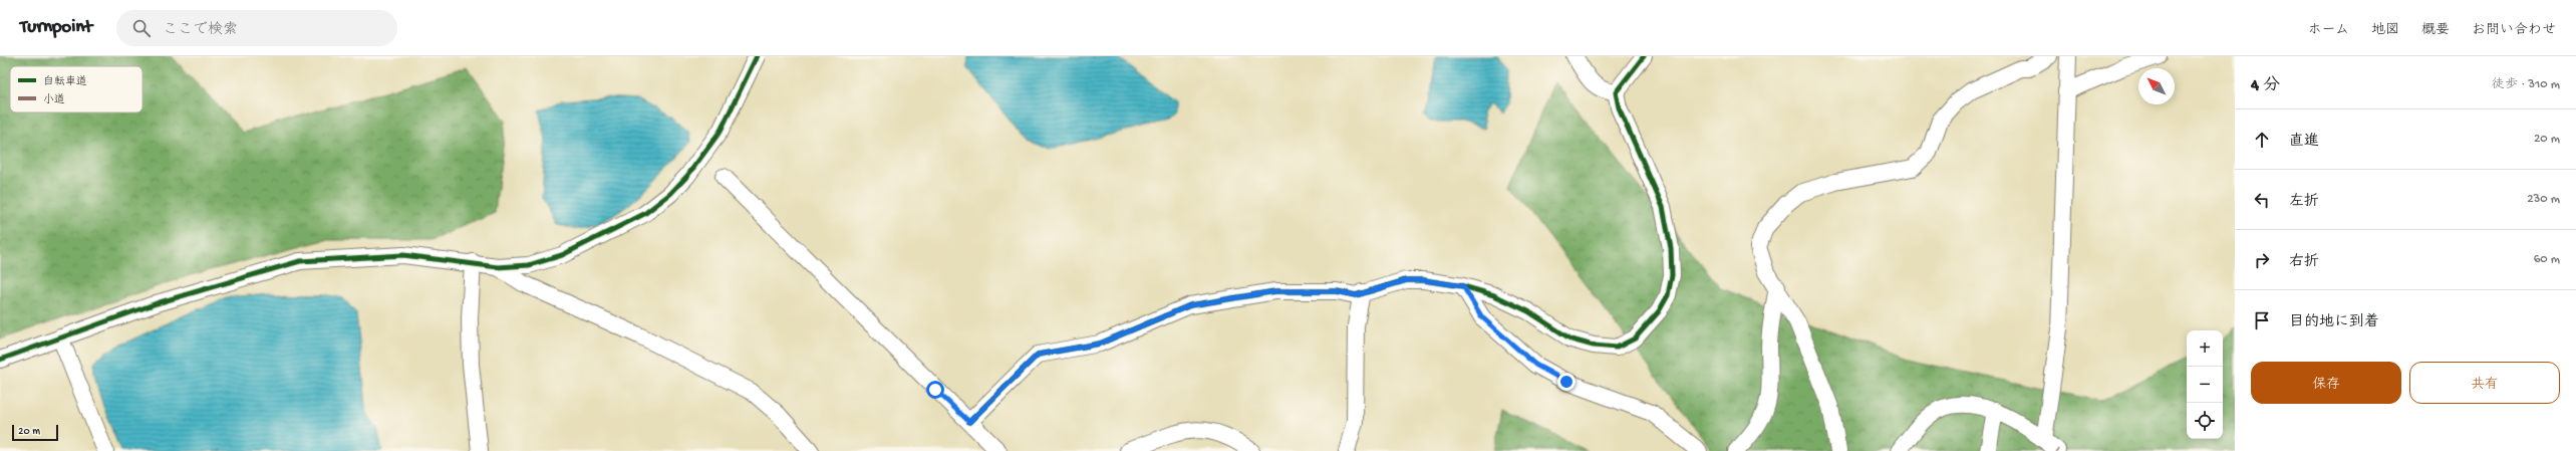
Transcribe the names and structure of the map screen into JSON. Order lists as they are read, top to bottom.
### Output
{
  "legend": ["自転車道", "小道"],
  "scale_bar": "20 m",
  "north": "top left",
  "page": {
    "header": "Turnpoint",
    "search": "ここで検索",
    "nav": [
      "ホーム",
      "地図",
      "概要",
      "お問い合わせ"
    ],
    "heading": ["4 分", "徒歩 · 310 m"],
    "list": [
      ["直進", "20 m"],
      ["左折", "230 m"],
      ["右折", "60 m"],
      "目的地に到着"
    ],
    "map_buttons": ["+", "−"],
    "buttons": ["保存", "共有"],
    "scale": "20 m"
  }
}
